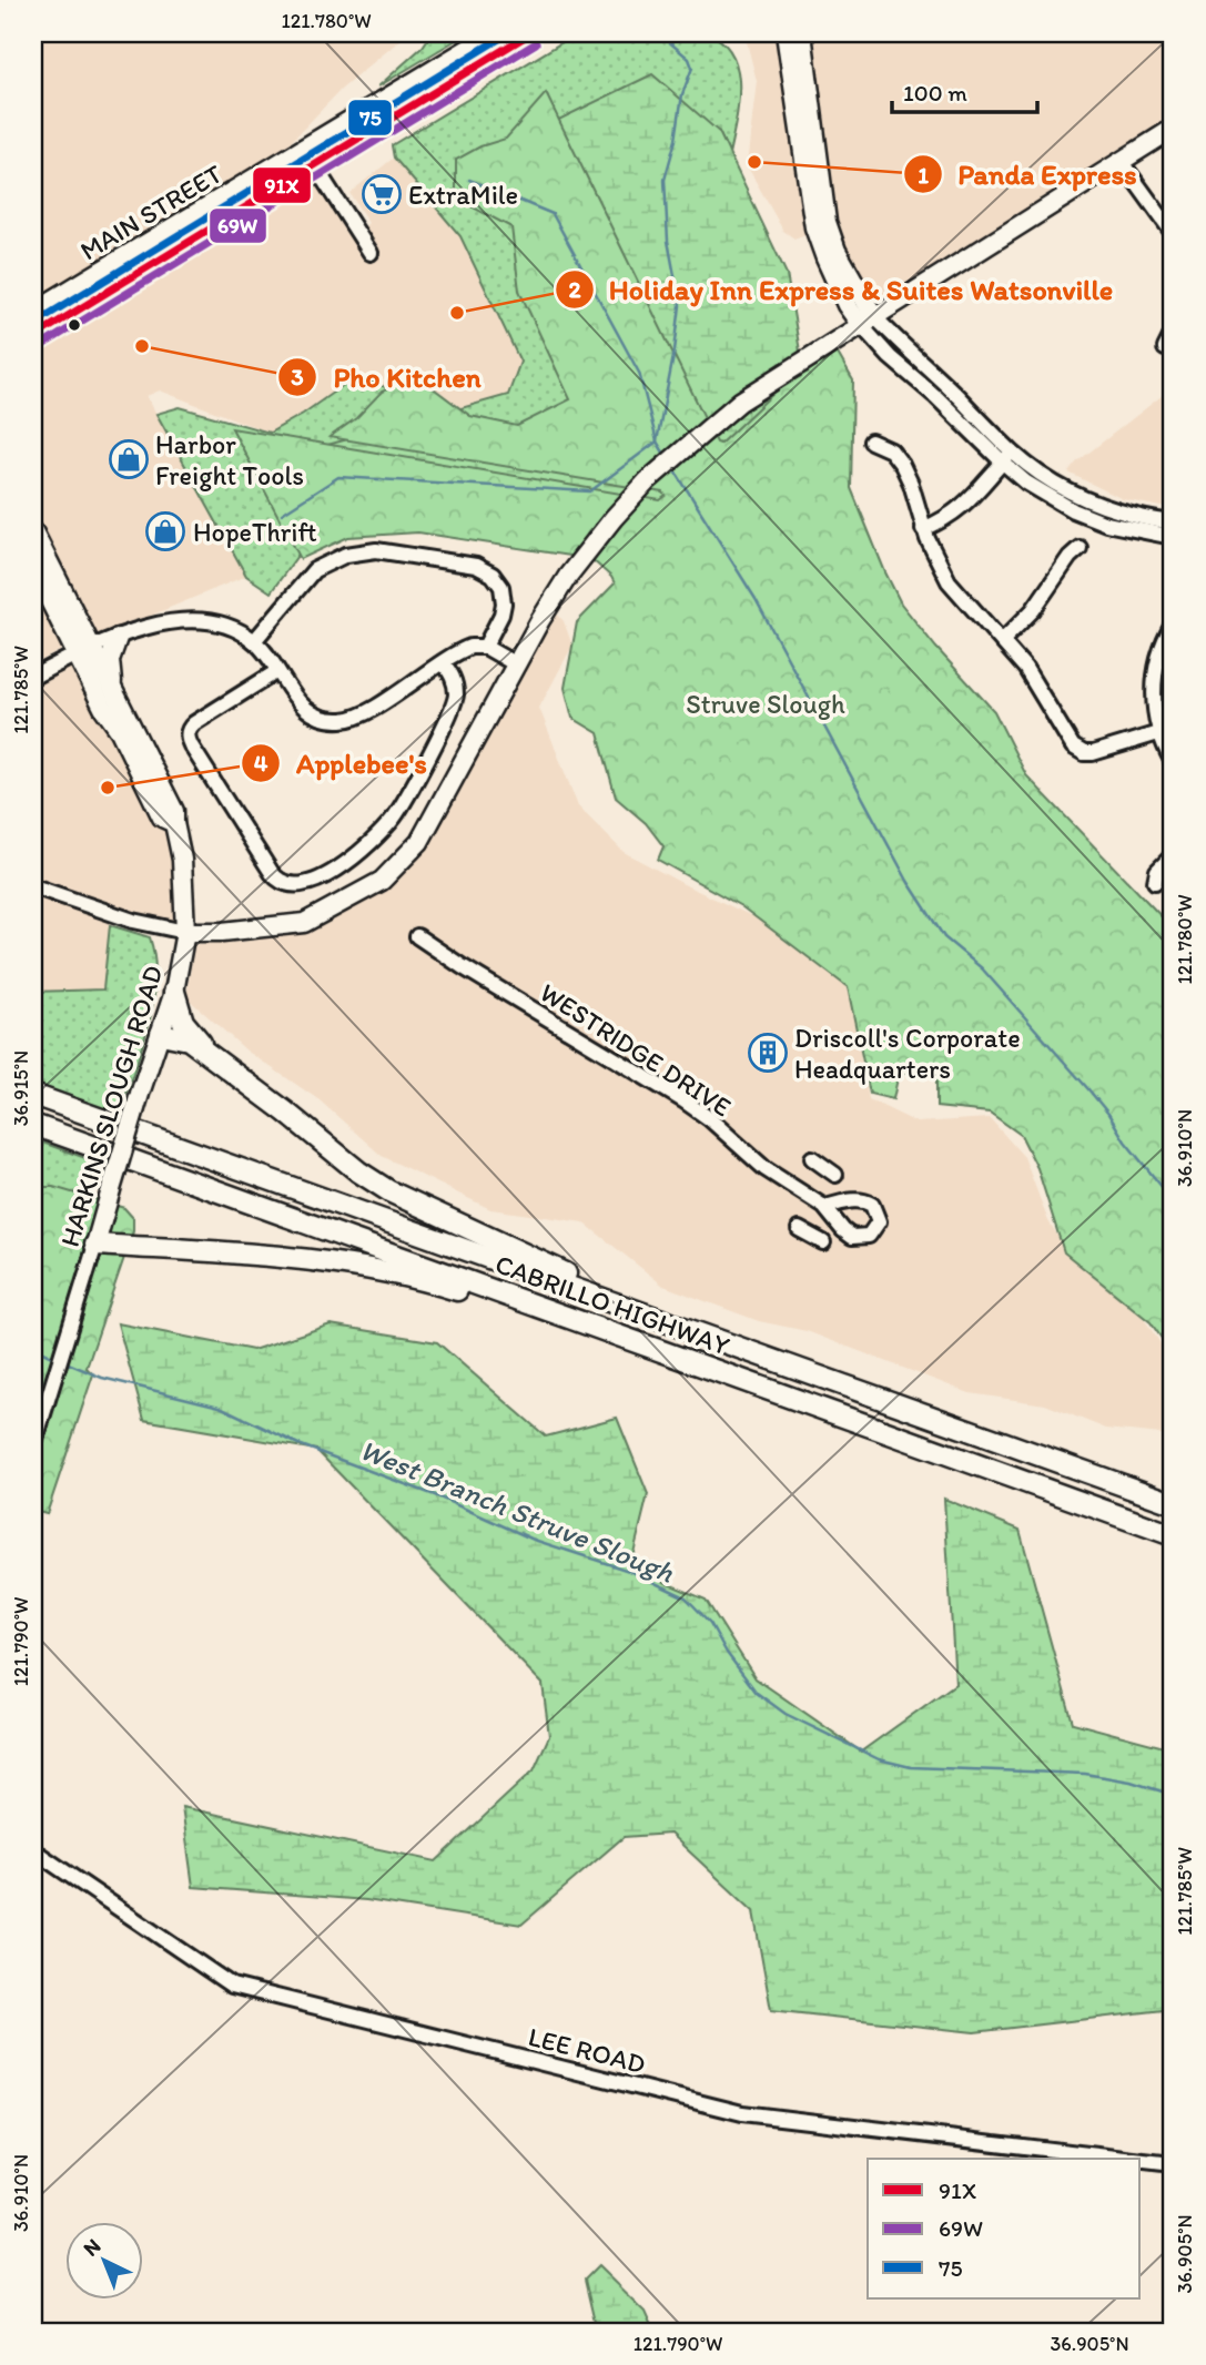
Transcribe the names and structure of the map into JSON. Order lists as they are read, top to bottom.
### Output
{
  "streets": {
    "highway": ["CABRILLO HIGHWAY"],
    "main road": ["MAIN STREET", "HARKINS SLOUGH ROAD"],
    "street": ["WESTRIDGE DRIVE", "LEE ROAD"]
  },
  "water": ["West Branch Struve Slough"],
  "parks": ["Struve Slough"],
  "places": {
    "other": [
      "Panda Express",
      "Holiday Inn Express & Suites Watsonville",
      "Pho Kitchen",
      "Applebee's"
    ],
    "supermarket": ["ExtraMile"],
    "shop": ["Harbor Freight Tools", "HopeThrift"],
    "building": ["Driscoll's Corporate Headquarters"]
  },
  "lines": ["transit line 91X", "transit line 75", "transit line 69W"],
  "legend": ["91X", "69W", "75"],
  "scale_bar": "100 m",
  "north": "top left",
  "coordinates": [
    "121.780°W",
    "121.785°W",
    "36.915°N",
    "36.910°N",
    "121.790°W",
    "36.905°N"
  ]
}
